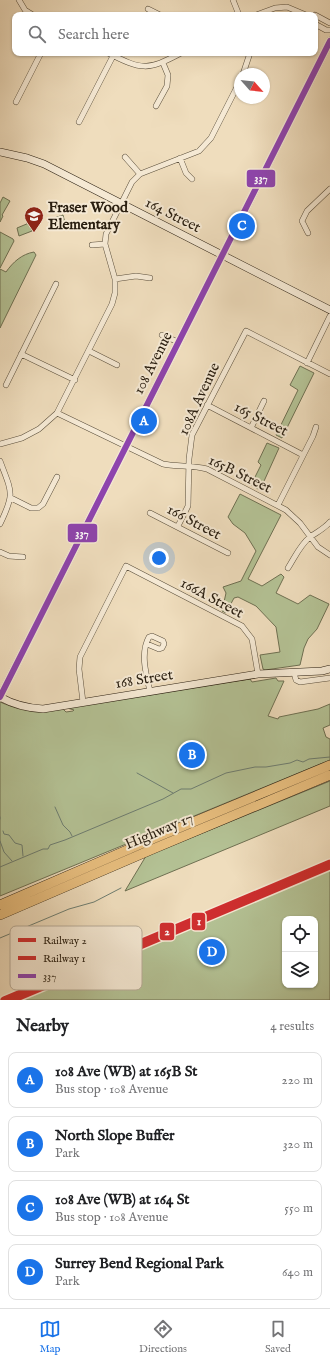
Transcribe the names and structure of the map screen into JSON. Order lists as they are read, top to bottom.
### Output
{
  "streets": {
    "highway": ["Highway 17"],
    "street": [
      "164 Street",
      "108 Avenue",
      "108A Avenue",
      "165 Street",
      "165B Street",
      "166 Street",
      "166A Street",
      "168 Street"
    ]
  },
  "crossings": [
    ["164 Street", "108 Avenue"],
    ["108 Avenue", "165B Street"],
    ["108 Avenue", "168 Street"],
    ["108A Avenue", "165 Street"],
    ["108A Avenue", "165B Street"],
    ["108A Avenue", "166 Street"],
    ["166A Street", "168 Street"]
  ],
  "places": {
    "school or university": ["Fraser Wood Elementary"]
  },
  "lines": ["transit line 337", "rail line 2", "rail line 1"],
  "legend": ["Railway 2", "Railway 1", "337"],
  "north": "bottom right",
  "page": {
    "search": "Search here",
    "pins": [
      "C",
      "A",
      "B",
      "D"
    ],
    "heading": ["Nearby", "4 results"],
    "list": [
      {
        "mark": "A",
        "name": "108 Ave (WB) at 165B St",
        "note": "Bus stop · 108 Avenue",
        "value": "220 m"
      },
      {
        "mark": "B",
        "name": "North Slope Buffer",
        "note": "Park",
        "value": "320 m"
      },
      {
        "mark": "C",
        "name": "108 Ave (WB) at 164 St",
        "note": "Bus stop · 108 Avenue",
        "value": "550 m"
      },
      {
        "mark": "D",
        "name": "Surrey Bend Regional Park",
        "note": "Park",
        "value": "640 m"
      }
    ],
    "nav": ["Map", "Directions", "Saved"]
  }
}
